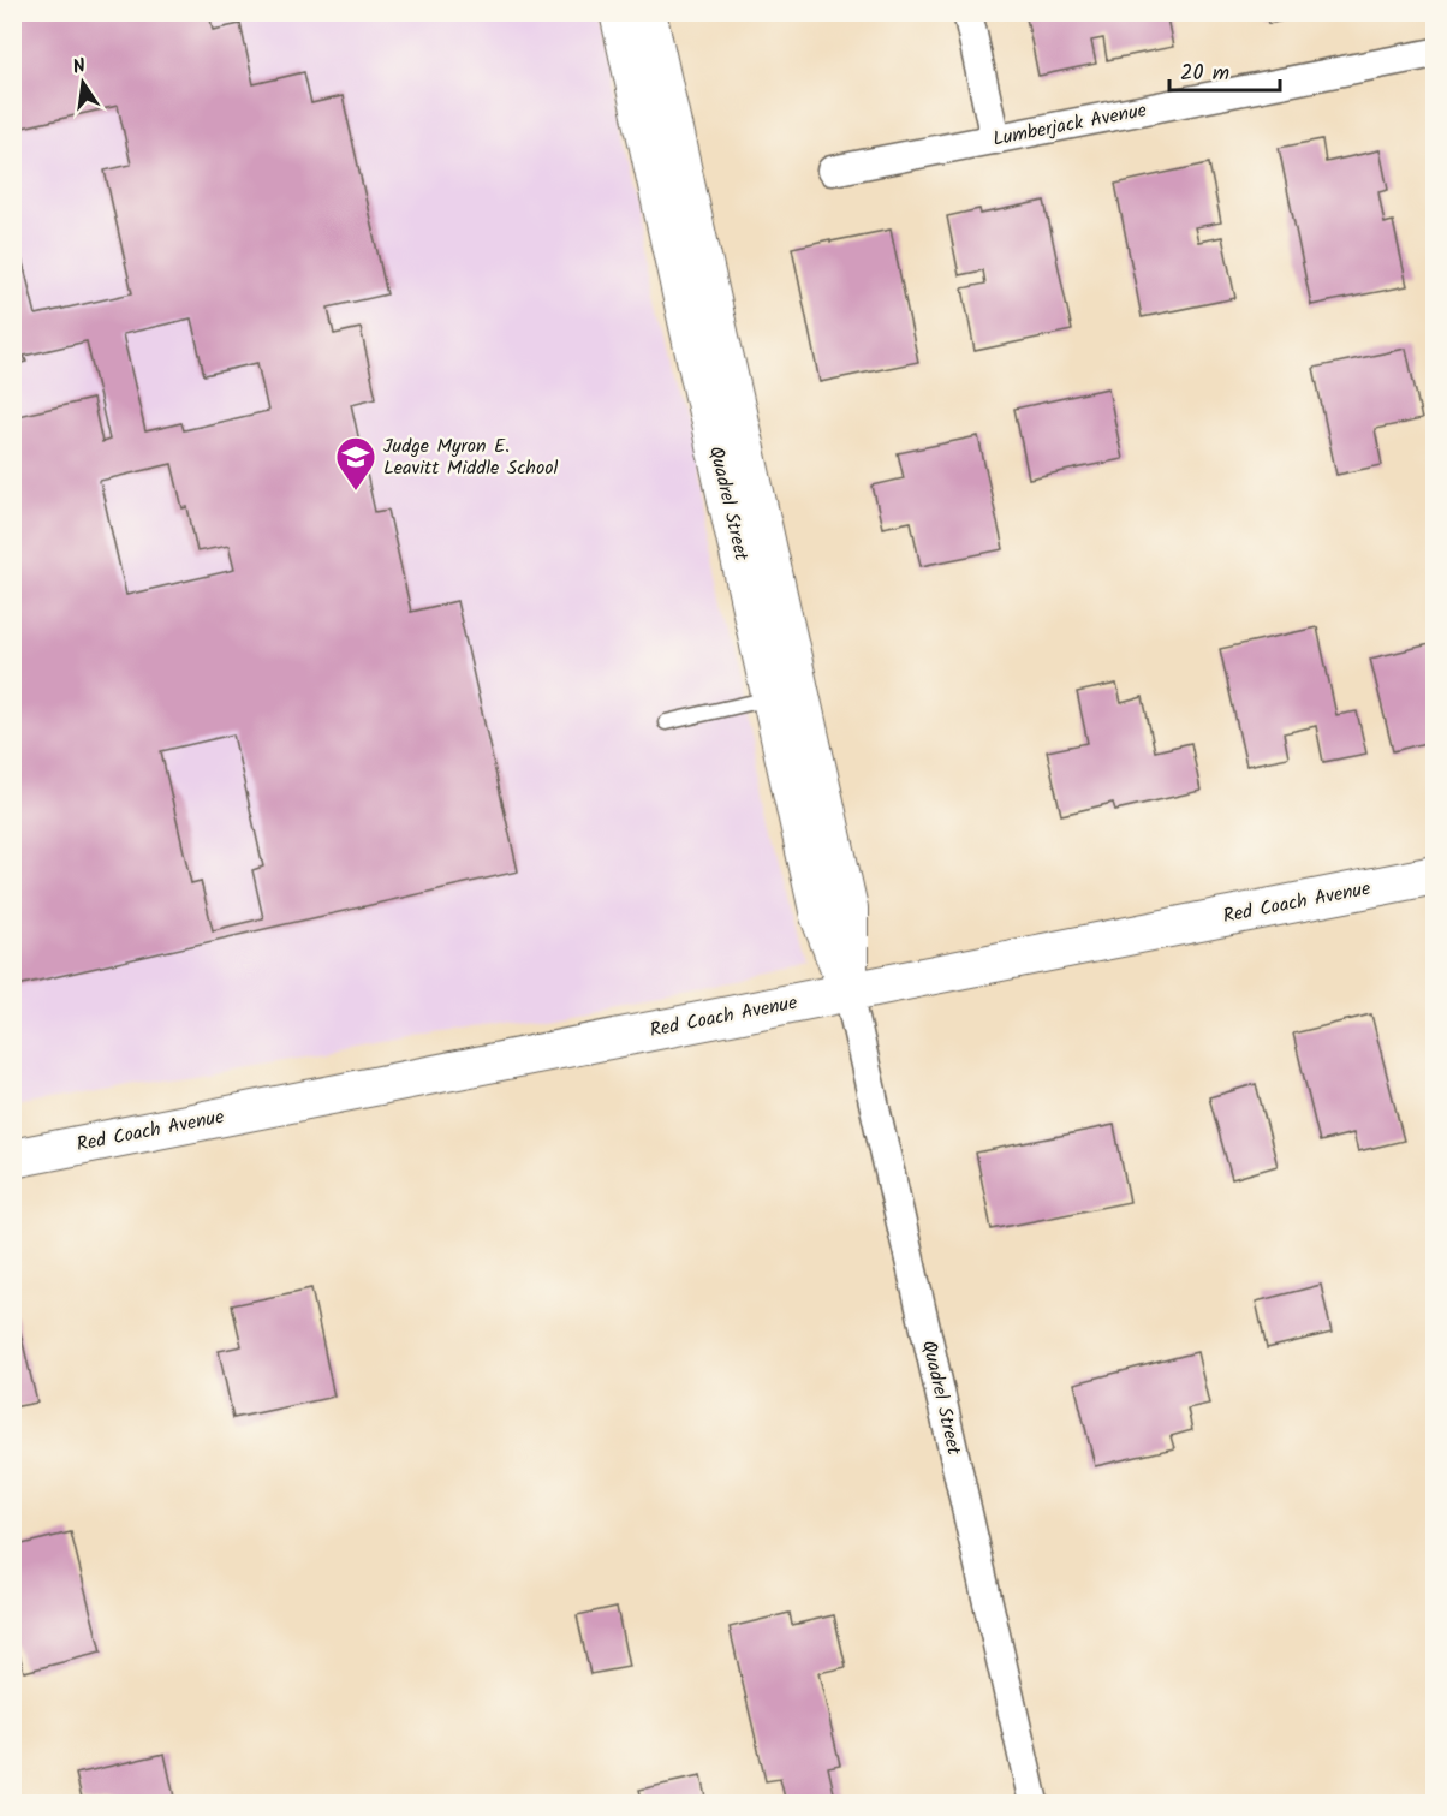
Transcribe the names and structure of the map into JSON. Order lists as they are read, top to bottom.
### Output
{
  "streets": {
    "street": ["Lumberjack Avenue", "Quadrel Street", "Red Coach Avenue"]
  },
  "crossings": [
    ["Quadrel Street", "Red Coach Avenue"]
  ],
  "places": {
    "school or university": ["Judge Myron E. Leavitt Middle School"]
  },
  "scale_bar": "20 m",
  "north": "top"
}
